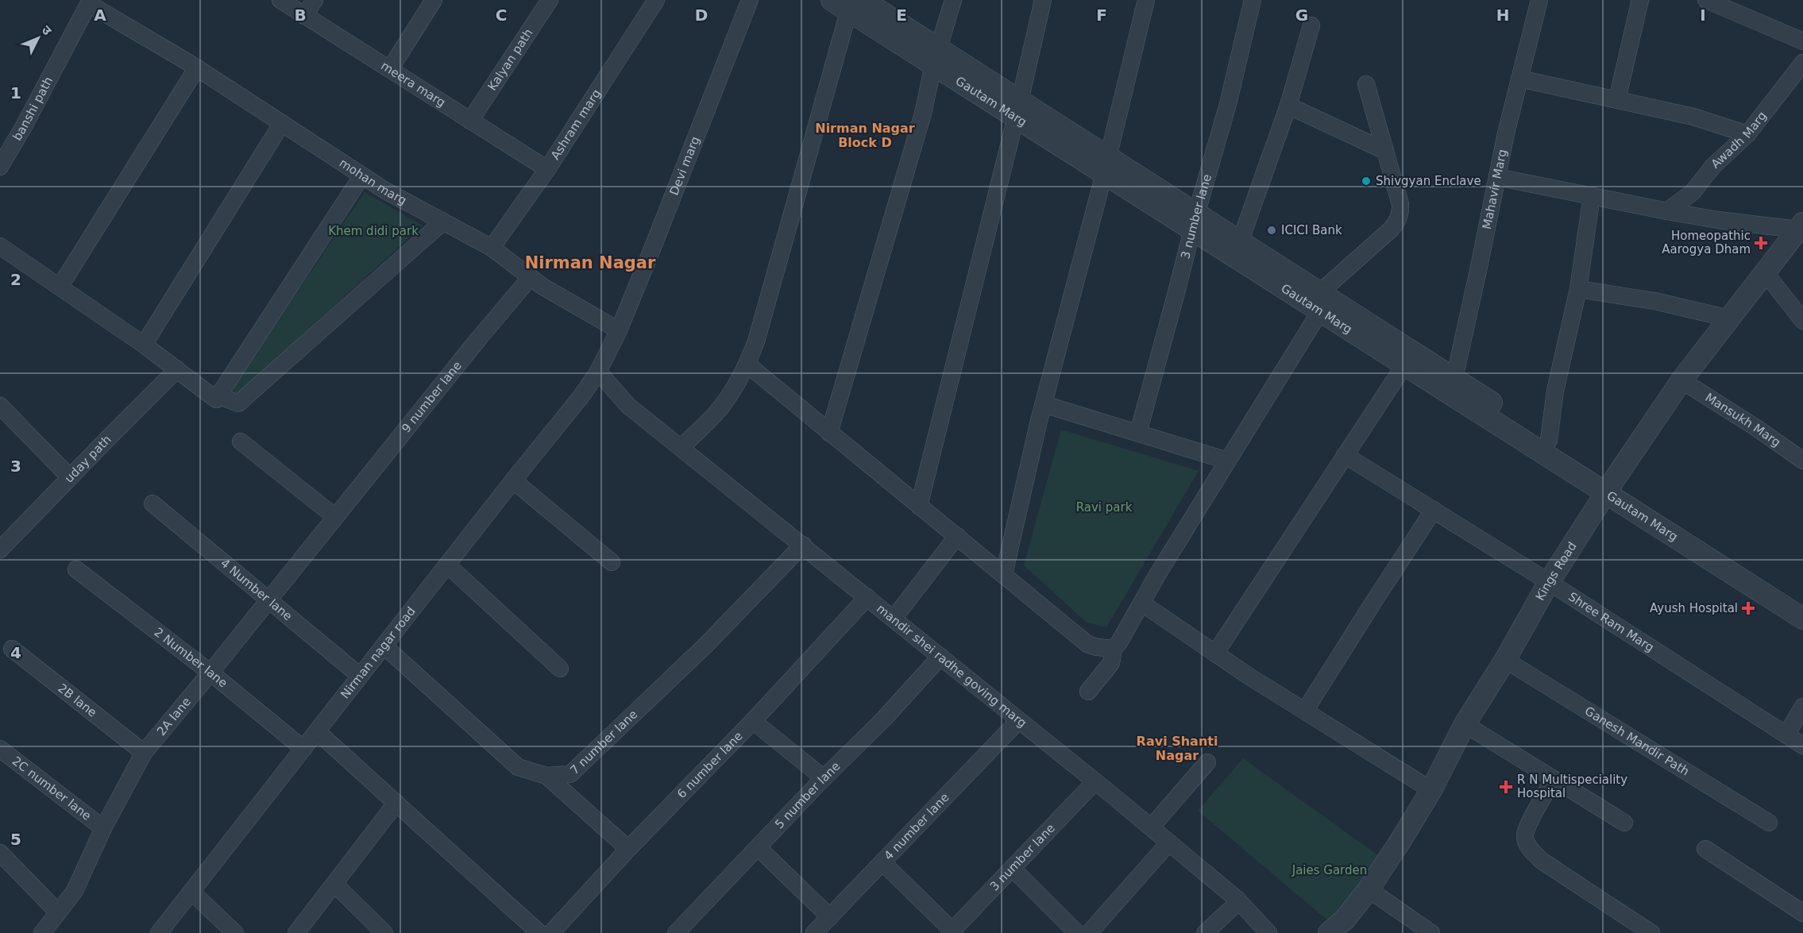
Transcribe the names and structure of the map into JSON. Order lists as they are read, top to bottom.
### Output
{
  "streets": {
    "street": [
      "Kalyan path",
      "meera marg",
      "Gautam Marg",
      "banshi path",
      "Ashram marg",
      "Awadh Marg",
      "Devi marg",
      "mohan marg",
      "Mahavir Marg",
      "3 number lane",
      "9 number lane",
      "Mansukh Marg",
      "uday path",
      "Kings Road",
      "4 Number lane",
      "Shree Ram Marg",
      "Nirman nagar road",
      "2 Number lane",
      "mandir shei radhe goving marg",
      "2B lane",
      "2A lane",
      "Ganesh Mandir Path",
      "7 number lane",
      "6 number lane",
      "2C number lane",
      "5 number lane",
      "4 number lane"
    ]
  },
  "crossings": [
    ["Kalyan path", "meera marg"],
    ["meera marg", "Ashram marg"],
    ["Gautam Marg", "3 number lane"],
    ["Gautam Marg", "Kings Road"],
    ["banshi path", "mohan marg"],
    ["Ashram marg", "mohan marg"],
    ["Devi marg", "mohan marg"],
    ["mohan marg", "9 number lane"],
    ["3 number lane", "mandir shei radhe goving marg"],
    ["9 number lane", "2A lane"],
    ["Mansukh Marg", "Kings Road"],
    ["Kings Road", "Shree Ram Marg"],
    ["Kings Road", "Ganesh Mandir Path"],
    ["4 Number lane", "Nirman nagar road"],
    ["4 Number lane", "2A lane"],
    ["Nirman nagar road", "2 Number lane"],
    ["Nirman nagar road", "mandir shei radhe goving marg"],
    ["Nirman nagar road", "7 number lane"],
    ["2 Number lane", "2A lane"],
    ["mandir shei radhe goving marg", "7 number lane"],
    ["mandir shei radhe goving marg", "6 number lane"],
    ["mandir shei radhe goving marg", "5 number lane"],
    ["mandir shei radhe goving marg", "4 number lane"],
    ["2B lane", "2A lane"],
    ["2A lane", "2C number lane"]
  ],
  "districts": ["Nirman Nagar Block D", "Nirman Nagar", "Ravi Shanti Nagar"],
  "parks": ["Khem didi park", "Ravi park", "Jaies Garden"],
  "places": {
    "other": ["Shivgyan Enclave", "ICICI Bank"],
    "health": ["Homeopathic Aarogya Dham", "Ayush Hospital", "R N Multispeciality Hospital"]
  },
  "north": "top right",
  "grid": {
    "columns": [
      "A",
      "B",
      "C",
      "D",
      "E",
      "F",
      "G",
      "H",
      "I"
    ],
    "rows": [
      "1",
      "2",
      "3",
      "4",
      "5"
    ]
  }
}
